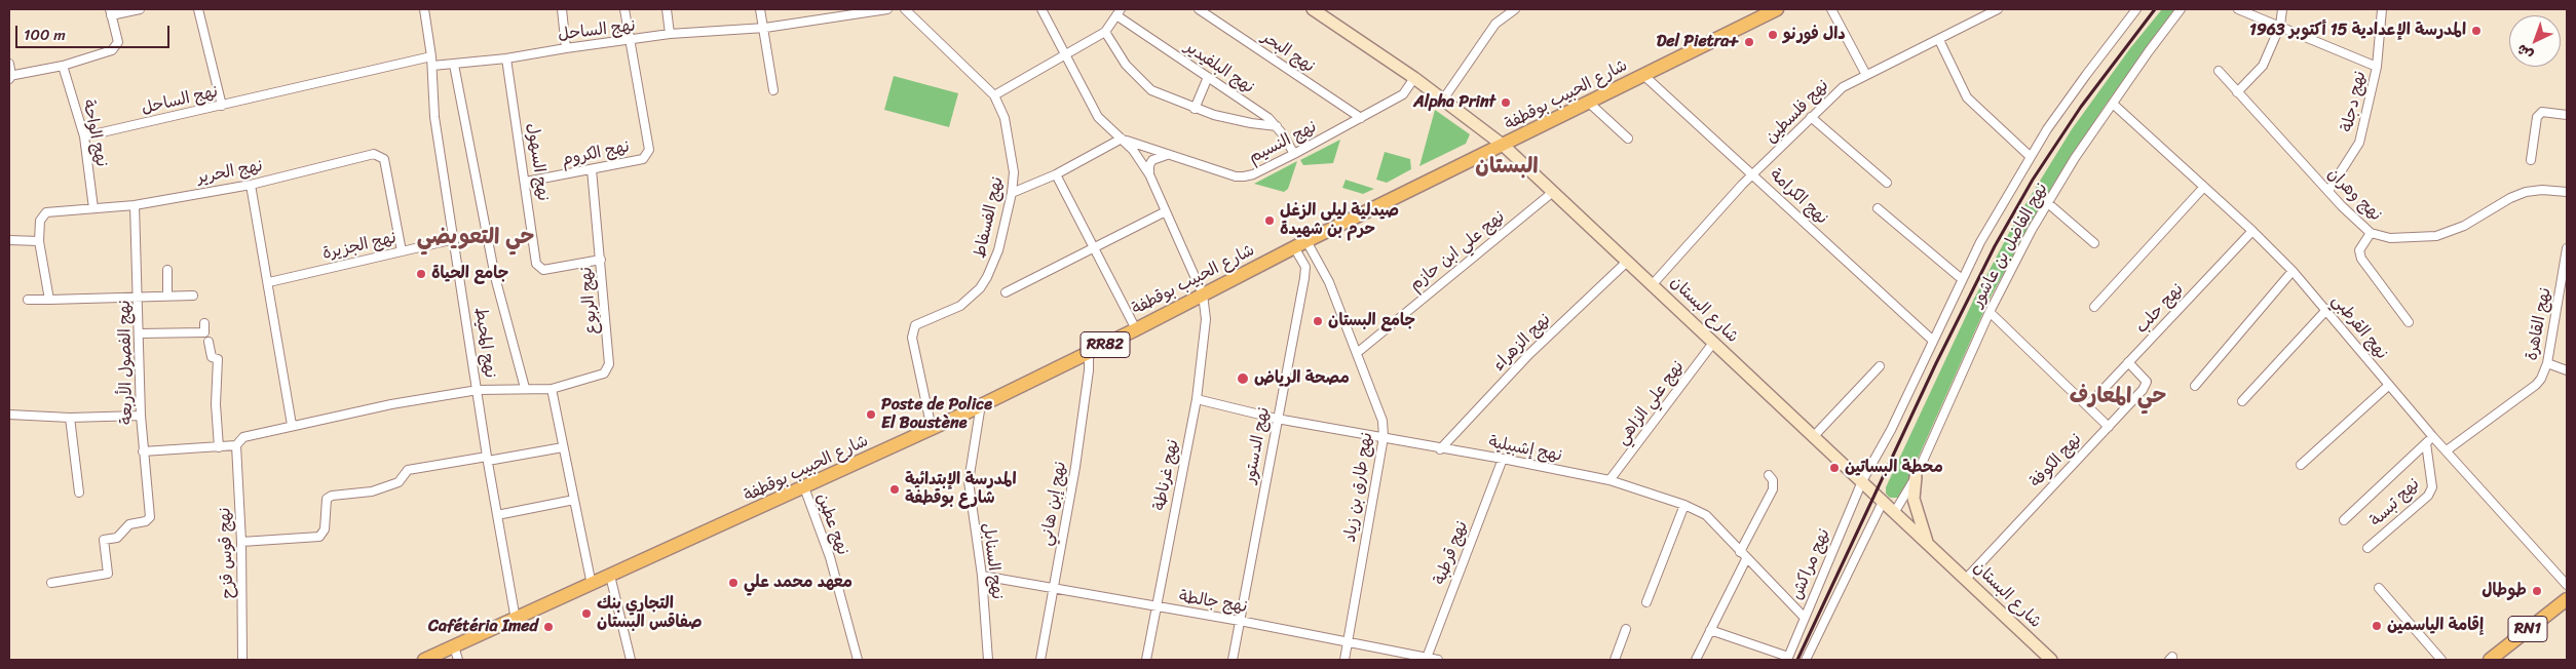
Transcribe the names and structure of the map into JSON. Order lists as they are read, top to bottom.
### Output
{
  "streets": {
    "main road": [
      "شارع الحبيب بوقطفة",
      "شارع البستان",
      "RR82",
      "RN1"
    ],
    "street": [
      "نهج الساحل",
      "نهج البحر",
      "نهج البلفيدير",
      "نهج دجلة",
      "نهج فلسطين",
      "نهج الواحة",
      "نهج النسيم",
      "نهج الكروم",
      "نهج السهول",
      "نهج الحرير",
      "نهج وهران",
      "نهج الكرامة",
      "نهج الفسفاط",
      "نهج الفاضل بن عاشور",
      "نهج الجزيرة",
      "نهج علي ابن حازم",
      "نهج الربوع",
      "نهج حلب",
      "نهج القاهرة",
      "نهج القرطبي",
      "نهج المحيط",
      "نهج الزهراء",
      "نهج الفصول الأربعة",
      "نهج علي الزاهي",
      "نهج الدستور",
      "نهج إشبيلية",
      "نهج الكوفة",
      "نهج غرناطة",
      "نهج طارق بن زياد",
      "نهج تبسة",
      "نهج إبن هاني",
      "نهج عطين",
      "نهج قوس قزح",
      "نهج قرطبة",
      "نهج السنابل",
      "نهج مراكش",
      "نهج جالطة"
    ]
  },
  "crossings": [
    ["نهج الساحل", "نهج الواحة"],
    ["نهج الساحل", "نهج الكروم"],
    ["نهج الساحل", "نهج السهول"],
    ["نهج الساحل", "نهج المحيط"],
    ["نهج البحر", "نهج النسيم"],
    ["نهج البلفيدير", "نهج النسيم"],
    ["شارع الحبيب بوقطفة", "نهج الكرامة"],
    ["شارع الحبيب بوقطفة", "نهج الفسفاط"],
    ["شارع الحبيب بوقطفة", "شارع البستان"],
    ["شارع الحبيب بوقطفة", "نهج المحيط"],
    ["شارع الحبيب بوقطفة", "نهج الدستور"],
    ["شارع الحبيب بوقطفة", "نهج غرناطة"],
    ["شارع الحبيب بوقطفة", "نهج طارق بن زياد"],
    ["شارع الحبيب بوقطفة", "نهج إبن هاني"],
    ["شارع الحبيب بوقطفة", "نهج عطين"],
    ["شارع الحبيب بوقطفة", "نهج السنابل"],
    ["نهج دجلة", "نهج وهران"],
    ["نهج فلسطين", "نهج الكرامة"],
    ["نهج فلسطين", "شارع البستان"],
    ["نهج الواحة", "نهج الحرير"],
    ["نهج النسيم", "شارع البستان"],
    ["نهج النسيم", "نهج غرناطة"],
    ["نهج الكروم", "نهج السهول"],
    ["نهج الكروم", "نهج الربوع"],
    ["نهج السهول", "نهج الربوع"],
    ["نهج الحرير", "نهج الجزيرة"],
    ["نهج الحرير", "نهج الفصول الأربعة"],
    ["نهج الكرامة", "نهج مراكش"],
    ["نهج الفاضل بن عاشور", "شارع البستان"],
    ["نهج الفاضل بن عاشور", "نهج القرطبي"],
    ["نهج الجزيرة", "نهج المحيط"],
    ["نهج علي ابن حازم", "شارع البستان"],
    ["نهج علي ابن حازم", "نهج طارق بن زياد"],
    ["نهج الربوع", "نهج المحيط"],
    ["نهج الربوع", "نهج قوس قزح"],
    ["نهج حلب", "نهج القرطبي"],
    ["نهج حلب", "نهج الكوفة"],
    ["شارع البستان", "نهج الزهراء"],
    ["شارع البستان", "نهج علي الزاهي"],
    ["شارع البستان", "نهج الكوفة"],
    ["شارع البستان", "نهج مراكش"],
    ["نهج القاهرة", "نهج القرطبي"],
    ["نهج الزهراء", "نهج إشبيلية"],
    ["نهج علي الزاهي", "نهج إشبيلية"],
    ["نهج الدستور", "نهج إشبيلية"],
    ["نهج الدستور", "نهج جالطة"],
    ["نهج إشبيلية", "نهج غرناطة"],
    ["نهج إشبيلية", "نهج طارق بن زياد"],
    ["نهج إشبيلية", "نهج قرطبة"],
    ["نهج إشبيلية", "نهج مراكش"],
    ["نهج غرناطة", "نهج جالطة"],
    ["نهج طارق بن زياد", "نهج جالطة"],
    ["نهج إبن هاني", "نهج جالطة"],
    ["نهج قرطبة", "نهج جالطة"],
    ["نهج السنابل", "نهج جالطة"]
  ],
  "districts": ["البستان", "حي التعويضي", "حي المعارف"],
  "places": [
    "المدرسة الإعدادية 15 أكتوبر 1963",
    "دال فورنو",
    "Del Pietra+",
    "Alpha Print",
    "صيدلية ليلى الزغل حرم بن شهيدة",
    "جامع الحياة",
    "جامع البستان",
    "مصحة الرياض",
    "Poste de Police El Boustène",
    "محطة البساتين",
    "المدرسة الإبتدائية شارع بوقطفة",
    "معهد محمد علي",
    "طوطال",
    "التجاري بنك صفاقس البستان",
    "إقامة الياسمين",
    "Cafétéria Imed"
  ],
  "scale_bar": "100 m",
  "north": "bottom left"
}
